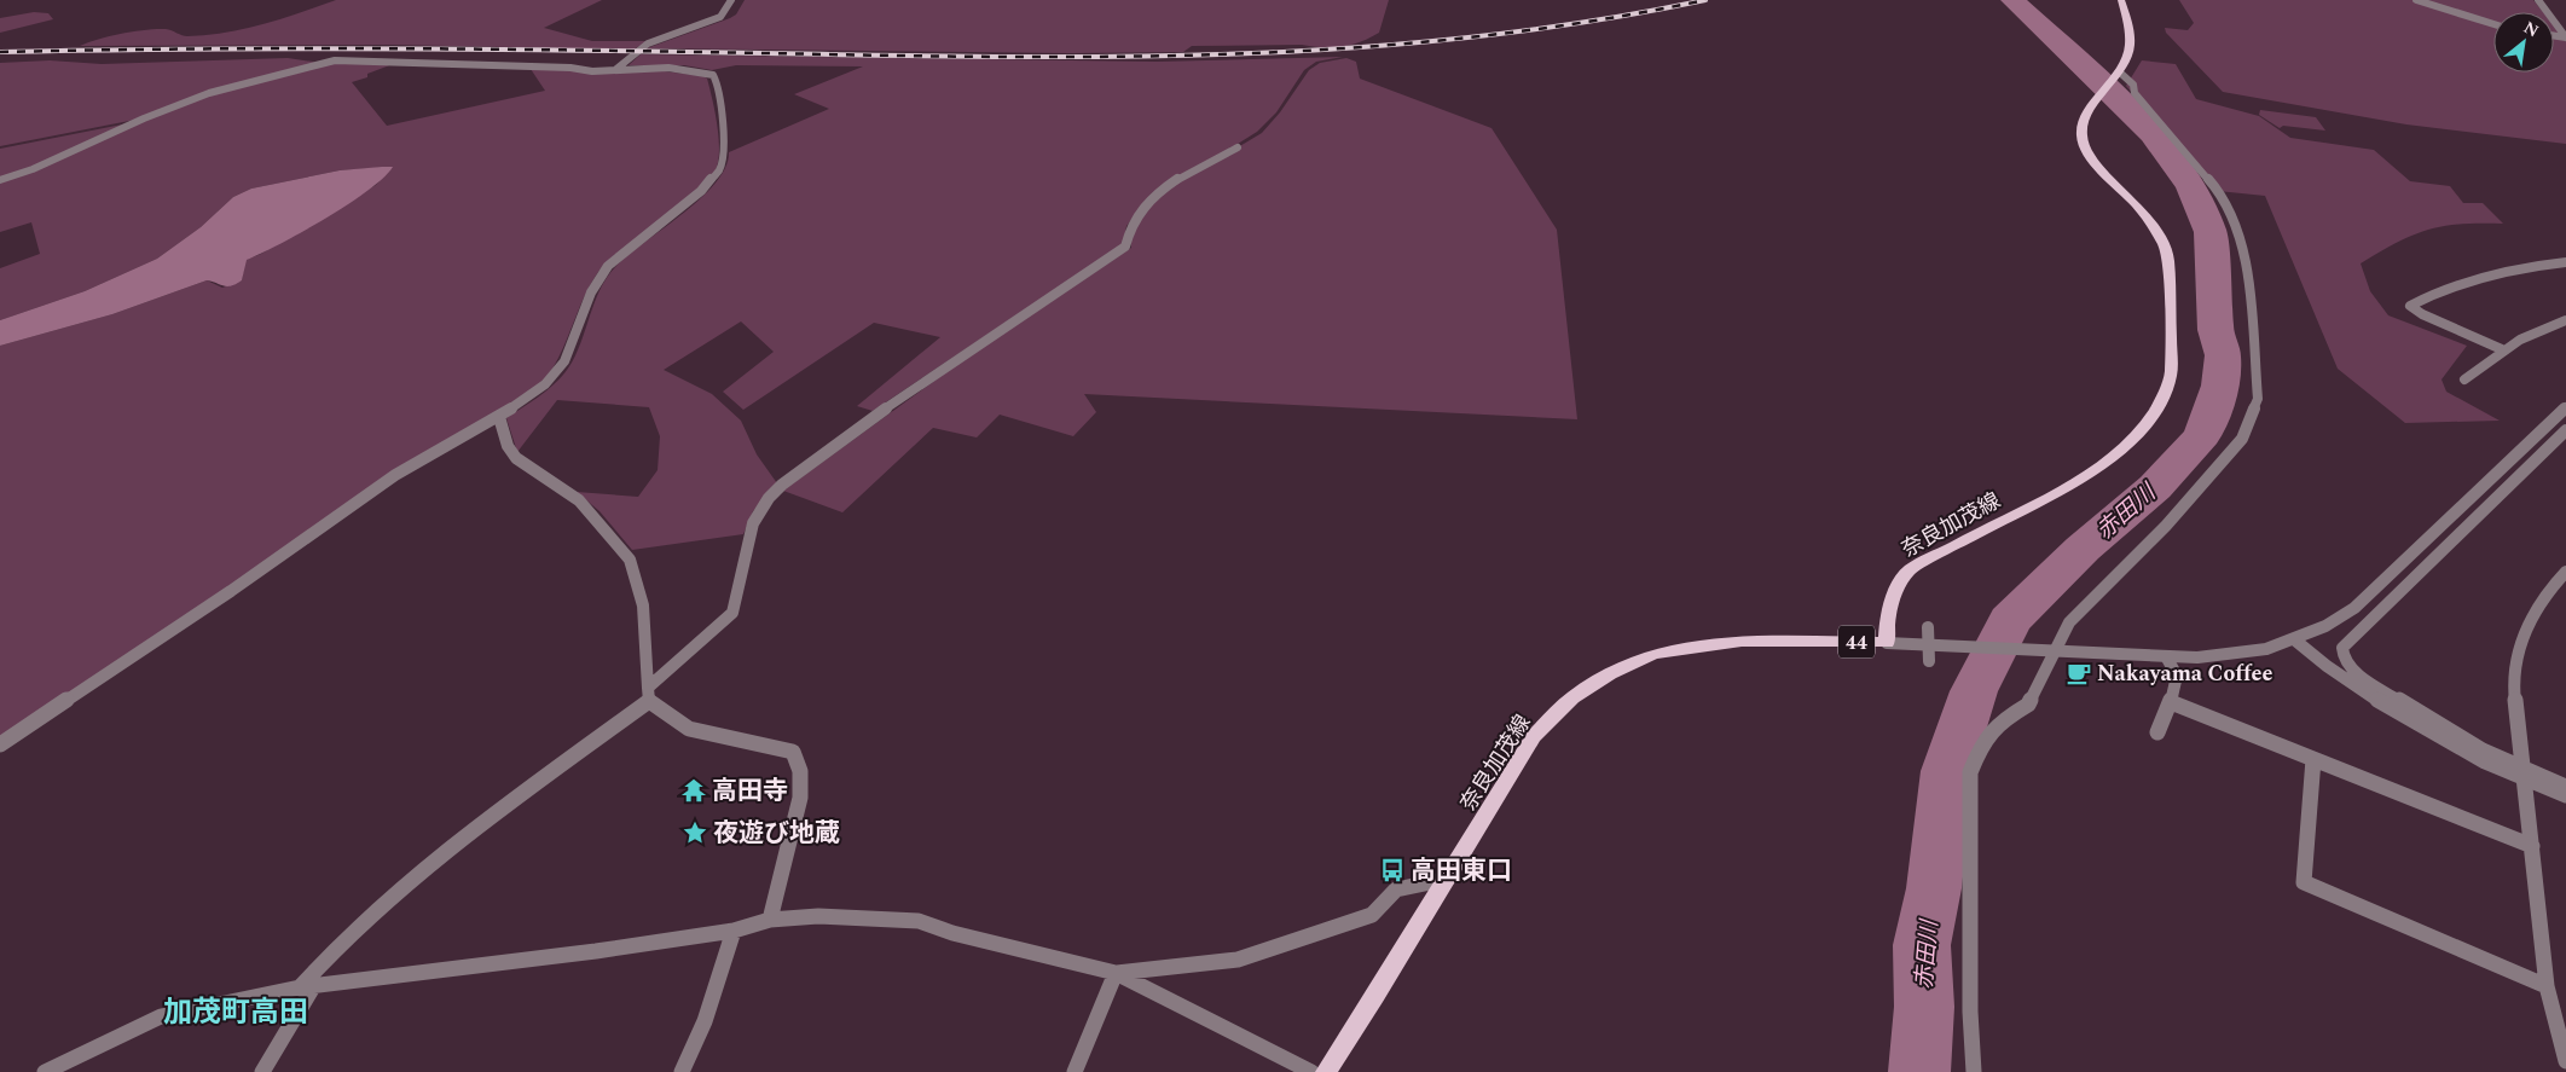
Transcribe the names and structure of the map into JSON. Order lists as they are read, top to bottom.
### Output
{
  "streets": {
    "main road": ["奈良加茂線", "44"]
  },
  "districts": ["加茂町高田"],
  "water": ["赤田川"],
  "places": {
    "cafe": ["Nakayama Coffee"],
    "temple": ["高田寺"],
    "place": ["夜遊び地蔵"],
    "bus stop": ["高田東口"]
  },
  "north": "top right"
}
